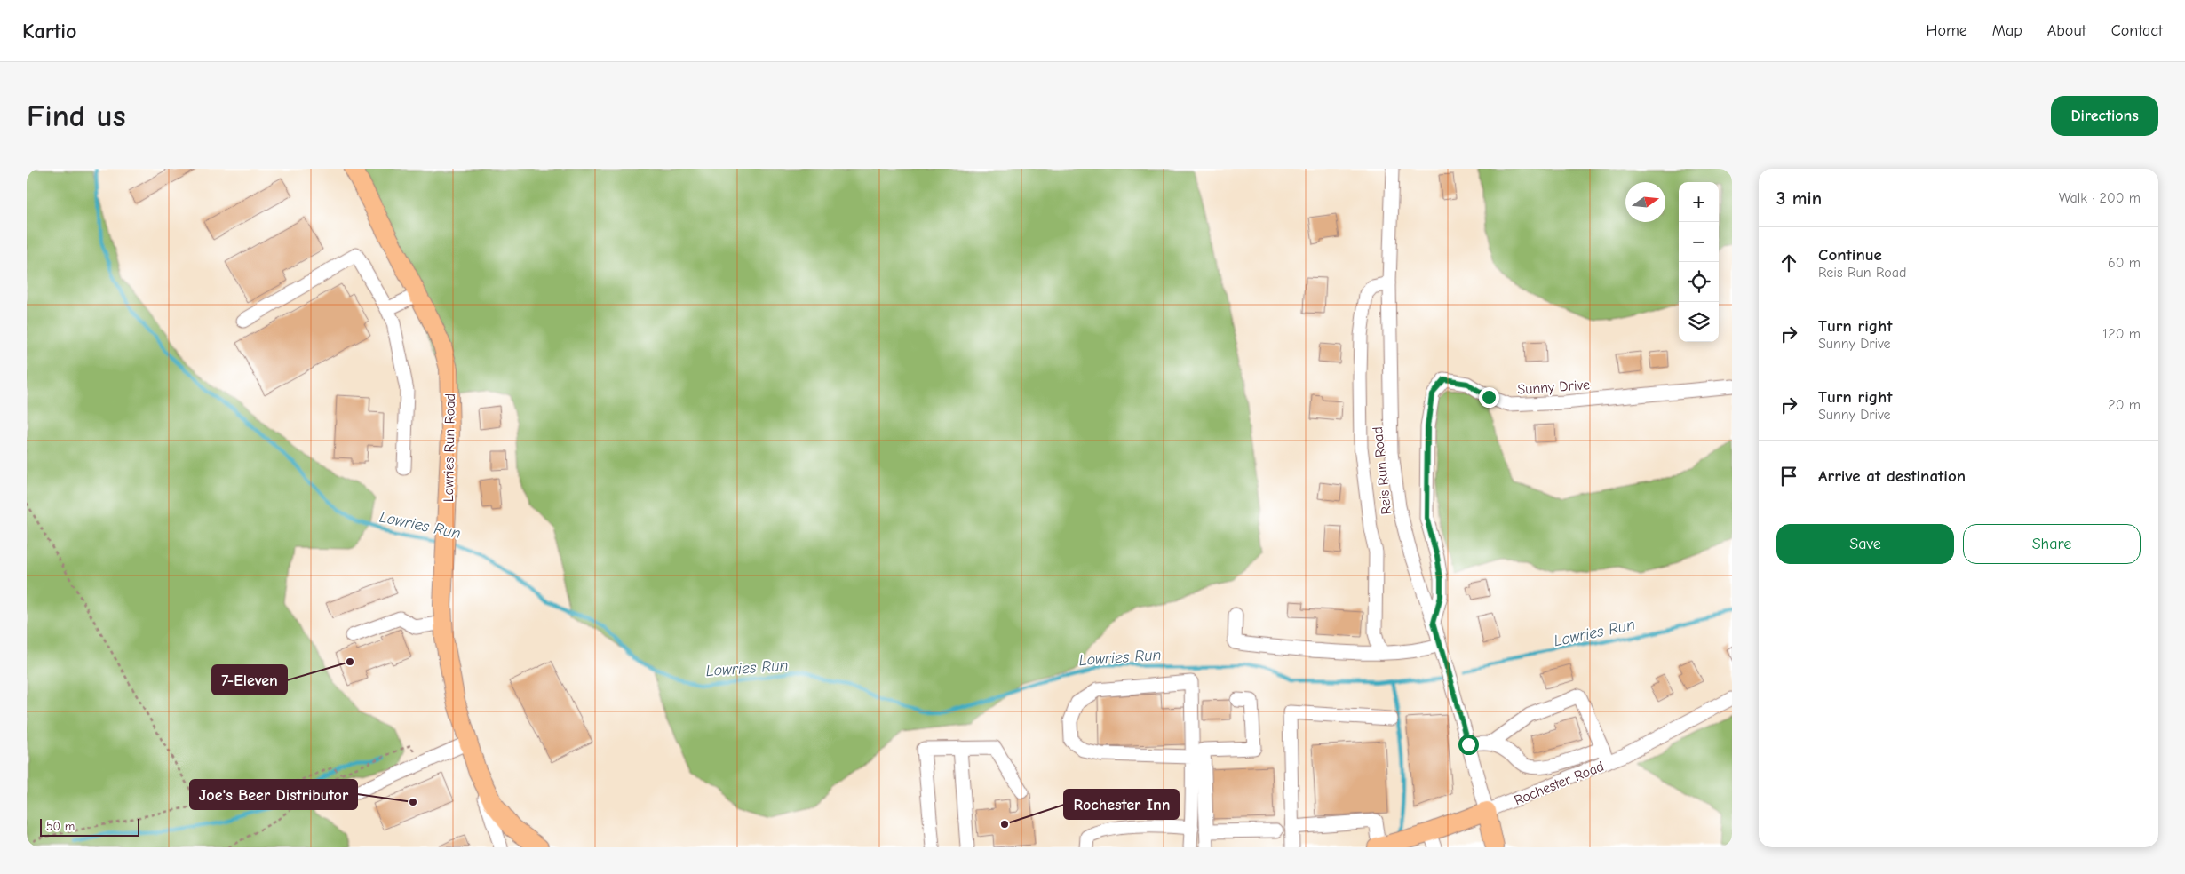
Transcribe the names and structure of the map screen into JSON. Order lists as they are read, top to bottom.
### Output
{
  "streets": {
    "main road": ["Lowries Run Road", "Rochester Road"],
    "street": ["Sunny Drive", "Reis Run Road"]
  },
  "crossings": [
    ["Sunny Drive", "Reis Run Road"],
    ["Reis Run Road", "Rochester Road"]
  ],
  "water": ["Lowries Run"],
  "places": ["7-Eleven", "Joe's Beer Distributor", "Rochester Inn"],
  "scale_bar": "50 m",
  "north": "right",
  "page": {
    "header": "Kartio",
    "nav": [
      "Home",
      "Map",
      "About",
      "Contact"
    ],
    "buttons": [
      "Directions",
      ["Save", "Share"]
    ],
    "title": "Find us",
    "heading": ["3 min", "Walk · 200 m"],
    "map_buttons": ["+", "−"],
    "list": [
      ["Continue", "Reis Run Road", "60 m"],
      ["Turn right", "Sunny Drive", "120 m"],
      ["Turn right", "Sunny Drive", "20 m"],
      "Arrive at destination"
    ],
    "scale": "50 m"
  }
}
